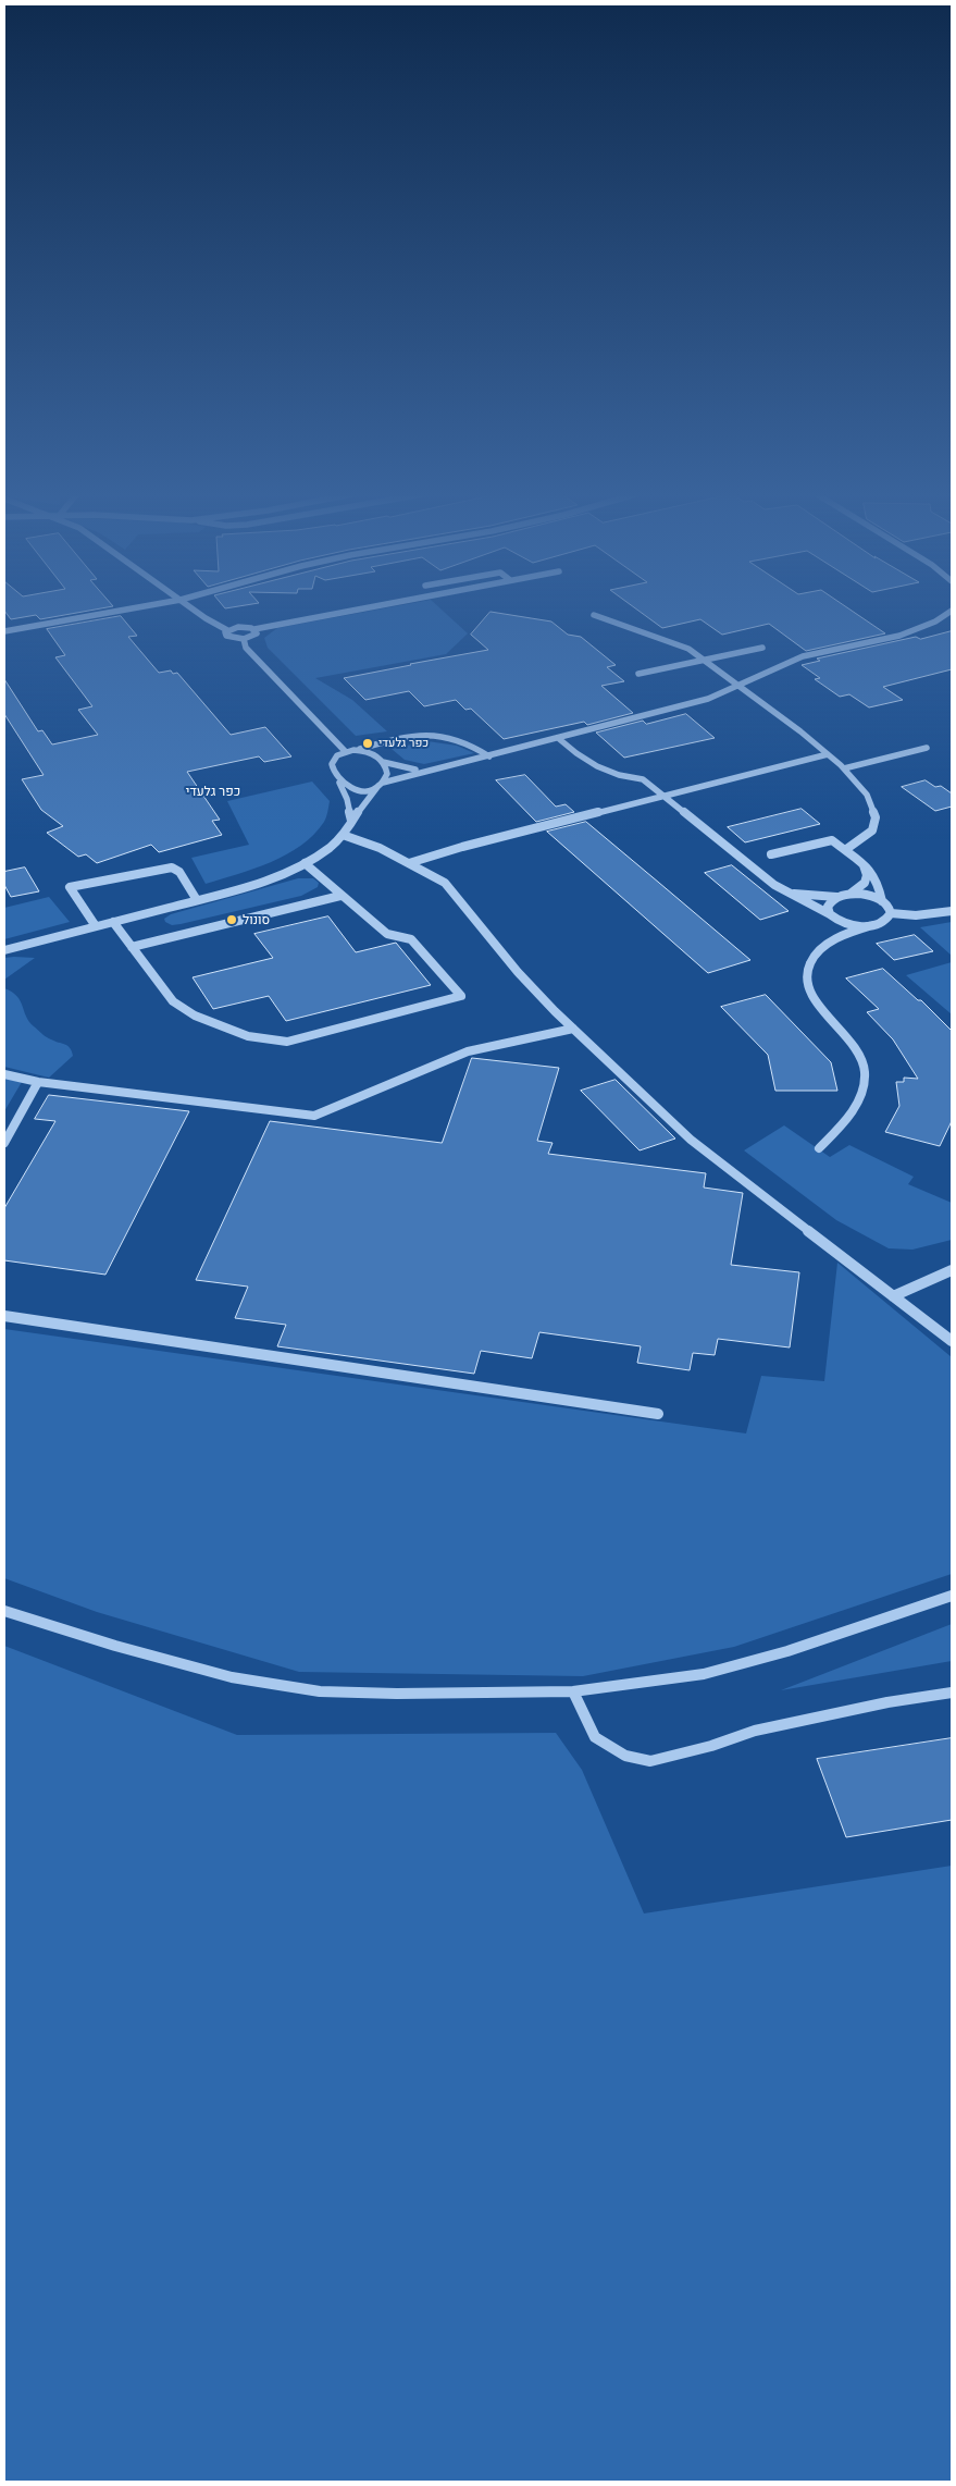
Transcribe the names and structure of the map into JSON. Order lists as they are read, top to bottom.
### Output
{
  "districts": ["כפר גלעדי"],
  "places": ["כפר גלעדי", "סונול"]
}
